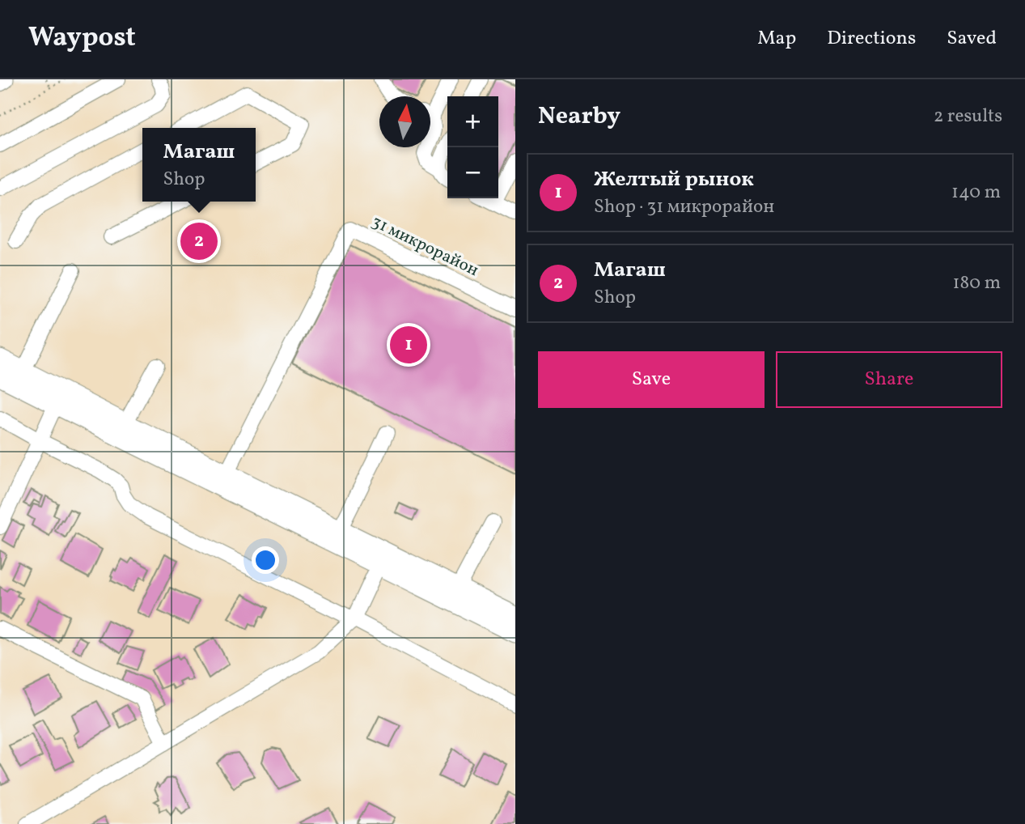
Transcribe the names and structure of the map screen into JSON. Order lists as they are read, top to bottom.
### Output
{
  "streets": {
    "street": ["31 микрорайон"]
  },
  "north": "top",
  "page": {
    "header": "Waypost",
    "nav": ["Map", "Directions", "Saved"],
    "heading": ["Nearby", "2 results"],
    "map_buttons": ["+", "−"],
    "popup": ["Магаш", "Shop"],
    "list": [
      {
        "mark": "1",
        "name": "Желтый рынок",
        "note": "Shop · 31 микрорайон",
        "value": "140 m"
      },
      {
        "mark": "2",
        "name": "Магаш",
        "note": "Shop",
        "value": "180 m"
      }
    ],
    "pins": ["2", "1"],
    "buttons": ["Save", "Share"]
  }
}
